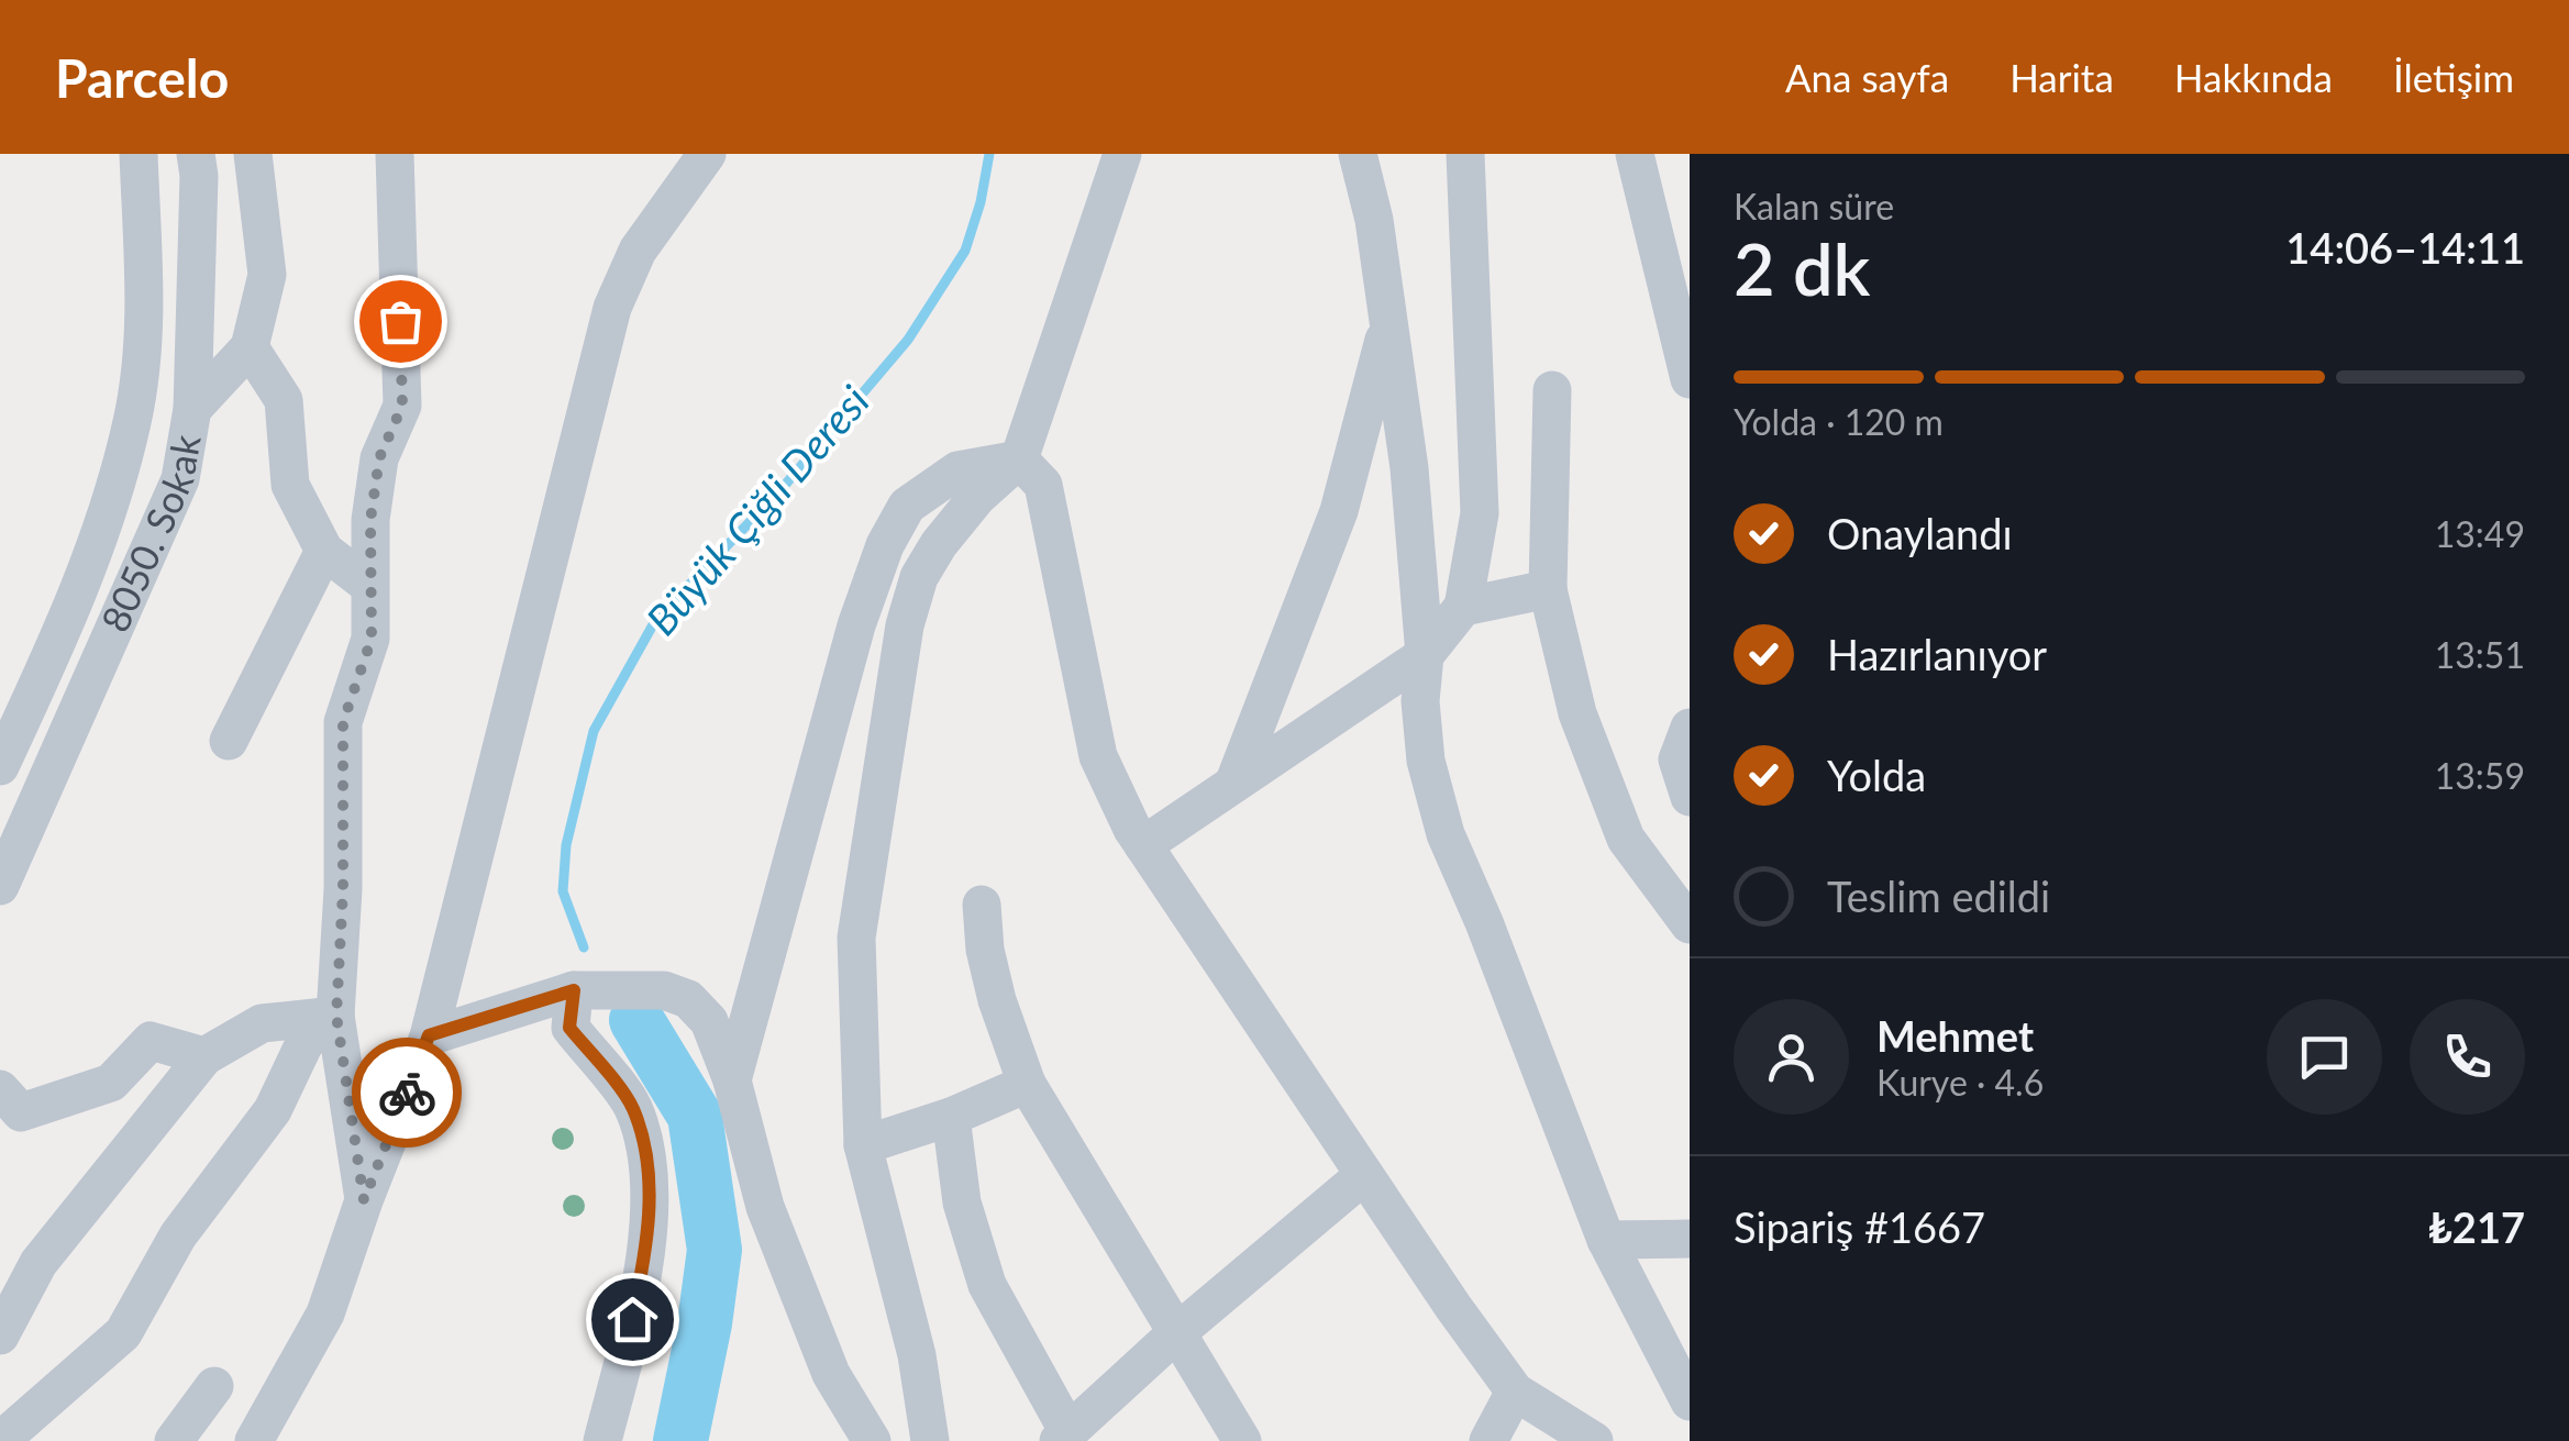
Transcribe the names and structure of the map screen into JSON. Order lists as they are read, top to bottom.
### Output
{
  "streets": {
    "street": ["8050. Sokak"]
  },
  "water": ["Büyük Çiğli Deresi"],
  "page": {
    "header": "Parcelo",
    "nav": [
      "Ana sayfa",
      "Harita",
      "Hakkında",
      "İletişim"
    ],
    "heading": ["2 dk", "Kalan süre", "14:06–14:11"],
    "panel": [
      "Mehmet",
      "Kurye · 4.6",
      "Sipariş #1667",
      "₺217"
    ],
    "bar": "Yolda · 120 m",
    "list": [
      ["Onaylandı", "13:49"],
      ["Hazırlanıyor", "13:51"],
      ["Yolda", "13:59"],
      "Teslim edildi"
    ]
  }
}
